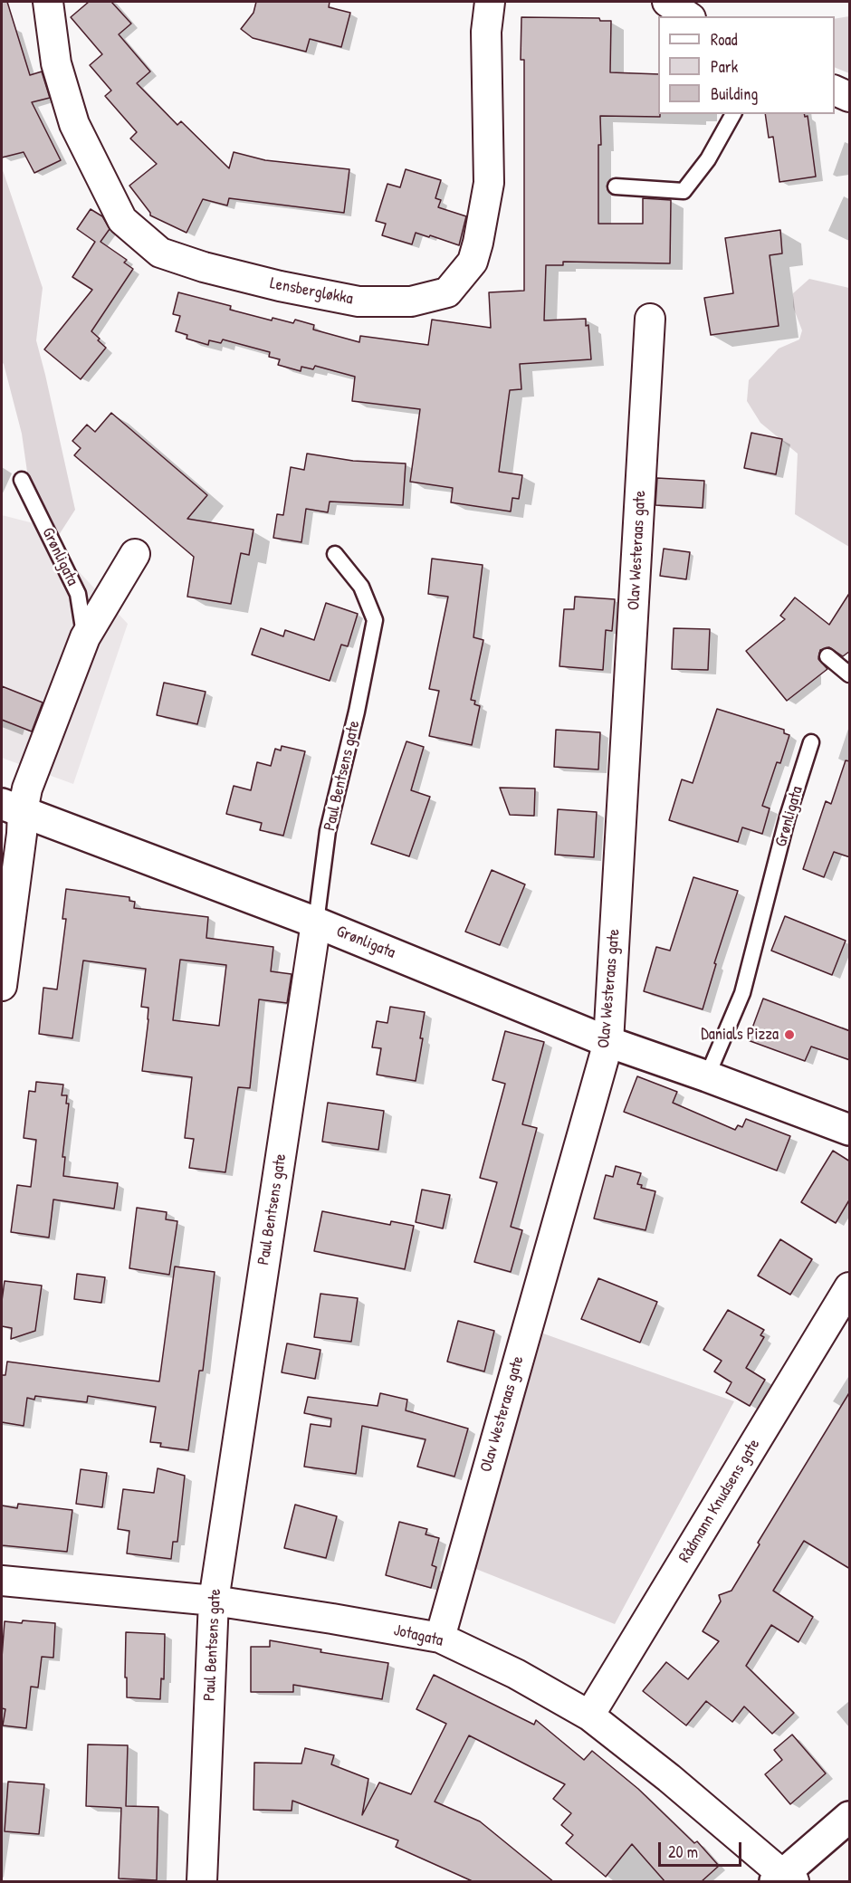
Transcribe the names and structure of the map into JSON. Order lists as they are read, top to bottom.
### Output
{
  "streets": {
    "main road": ["Grønligata"],
    "street": [
      "Lensbergløkka",
      "Olav Westeraas gate",
      "Paul Bentsens gate",
      "Rådmann Knudsens gate",
      "Jotagata"
    ]
  },
  "crossings": [
    ["Olav Westeraas gate", "Grønligata"],
    ["Olav Westeraas gate", "Jotagata"],
    ["Grønligata", "Paul Bentsens gate"],
    ["Paul Bentsens gate", "Jotagata"],
    ["Rådmann Knudsens gate", "Jotagata"]
  ],
  "places": ["Danials Pizza"],
  "legend": ["Road", "Park", "Building"],
  "scale_bar": "20 m"
}
